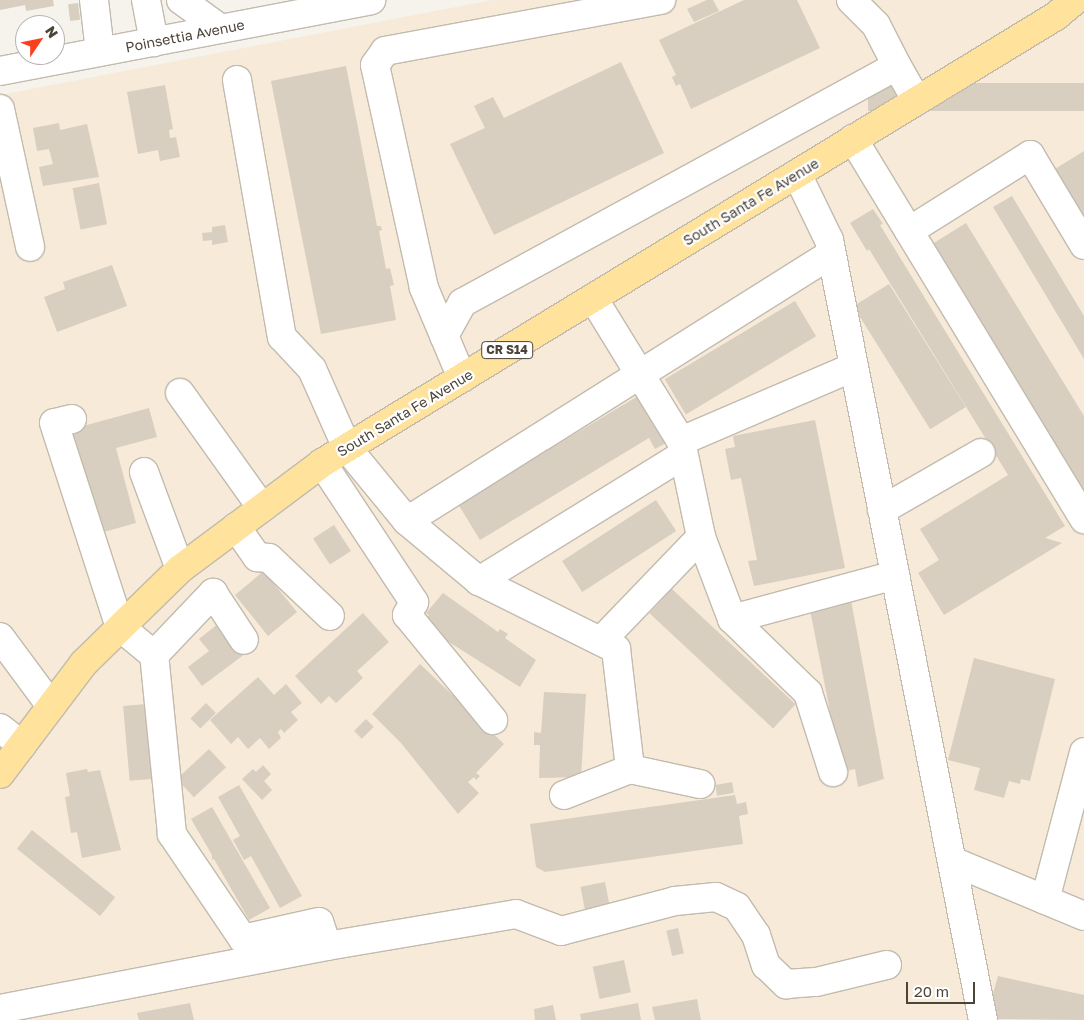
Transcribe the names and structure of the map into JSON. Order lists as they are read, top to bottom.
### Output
{
  "streets": {
    "main road": ["South Santa Fe Avenue", "CR S14"],
    "street": ["Poinsettia Avenue"]
  },
  "scale_bar": "20 m",
  "north": "top right"
}
